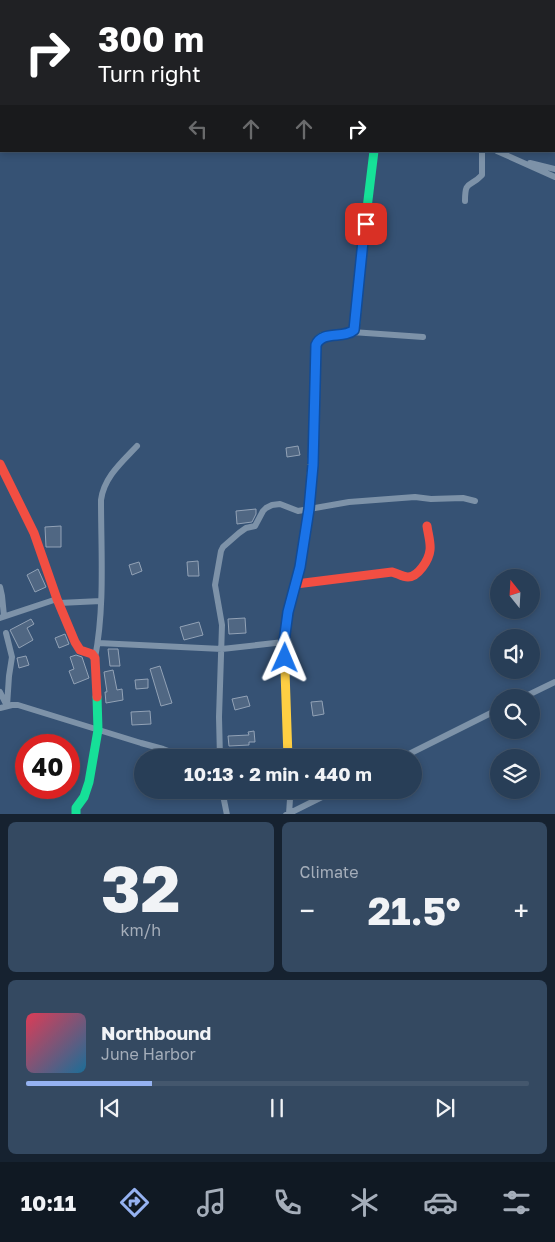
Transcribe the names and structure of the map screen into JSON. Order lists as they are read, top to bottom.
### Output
{
  "north": "top",
  "page": {
    "turn": ["300 m", "Turn right"],
    "limit": "40",
    "trip": "10:13 · 2 min · 440 m",
    "tile": [
      ["32", "km/h"],
      "Climate"
    ],
    "heat": ["−", "21.5°", "+"],
    "song": ["Northbound", "June Harbor"],
    "tabs": "10:11"
  }
}
